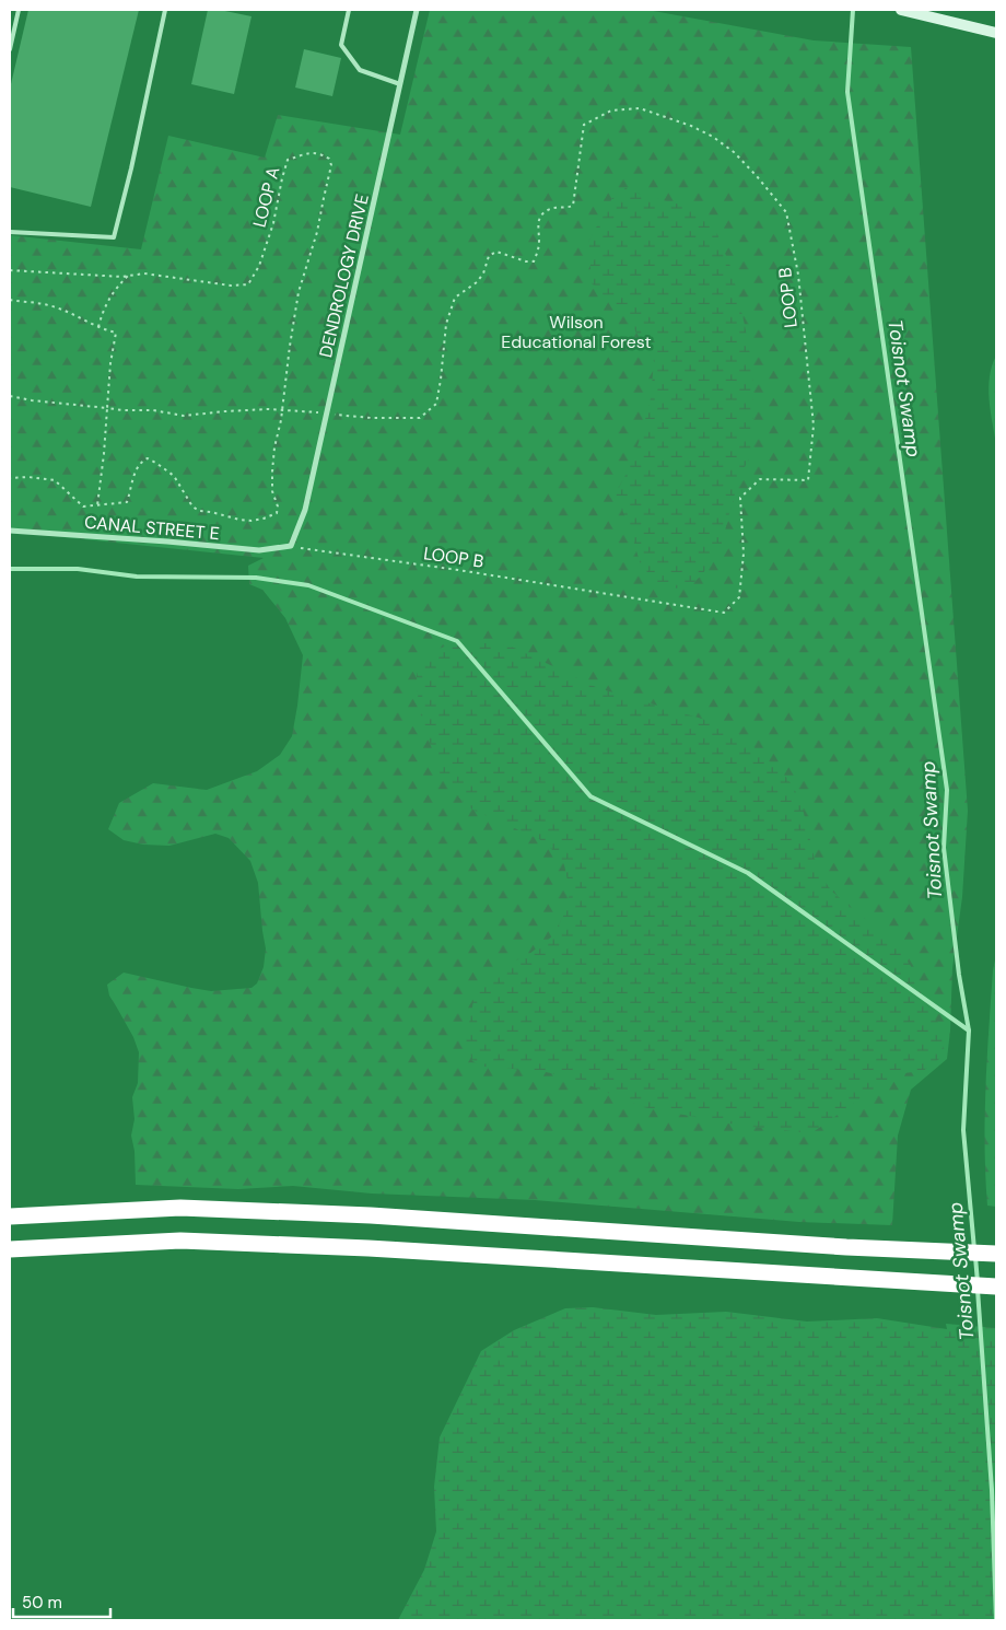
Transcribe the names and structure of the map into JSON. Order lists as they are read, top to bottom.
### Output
{
  "streets": {
    "street": ["DENDROLOGY DRIVE", "CANAL STREET E"],
    "path": ["LOOP A", "LOOP B"]
  },
  "crossings": [
    ["DENDROLOGY DRIVE", "LOOP B"],
    ["DENDROLOGY DRIVE", "CANAL STREET E"],
    ["LOOP B", "CANAL STREET E"]
  ],
  "water": ["Toisnot Swamp"],
  "parks": ["Wilson Educational Forest"],
  "scale_bar": "50 m"
}
